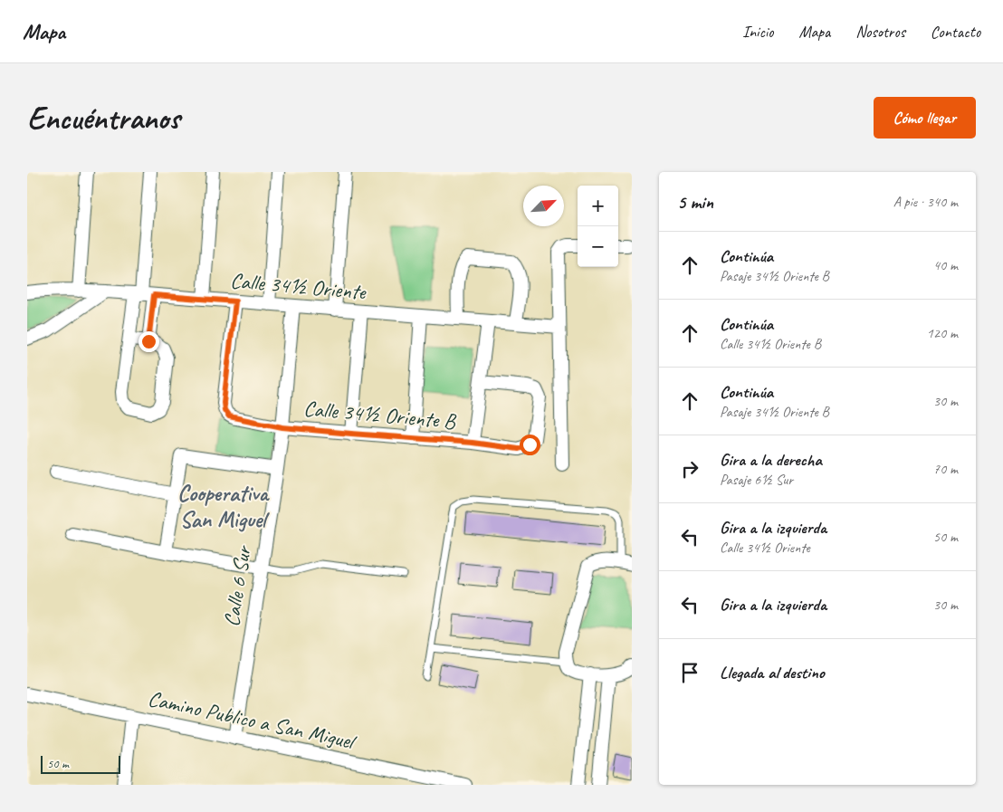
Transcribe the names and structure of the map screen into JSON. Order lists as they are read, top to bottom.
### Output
{
  "streets": {
    "street": [
      "Calle 34½ Oriente",
      "Calle 34½ Oriente B",
      "Calle 6 Sur",
      "Camino Publico a San Miguel"
    ]
  },
  "crossings": [
    ["Calle 34½ Oriente", "Calle 34½ Oriente B"],
    ["Calle 34½ Oriente", "Calle 6 Sur"],
    ["Calle 34½ Oriente B", "Calle 6 Sur"],
    ["Calle 6 Sur", "Camino Publico a San Miguel"]
  ],
  "districts": ["Cooperativa San Miguel"],
  "scale_bar": "50 m",
  "north": "top right",
  "page": {
    "header": "Mapa",
    "nav": [
      "Inicio",
      "Mapa",
      "Nosotros",
      "Contacto"
    ],
    "buttons": "Cómo llegar",
    "title": "Encuéntranos",
    "heading": ["5 min", "A pie · 340 m"],
    "map_buttons": ["+", "−"],
    "list": [
      ["Continúa", "Pasaje 34½ Oriente B", "40 m"],
      ["Continúa", "Calle 34½ Oriente B", "120 m"],
      ["Continúa", "Pasaje 34½ Oriente B", "30 m"],
      ["Gira a la derecha", "Pasaje 6½ Sur", "70 m"],
      ["Gira a la izquierda", "Calle 34½ Oriente", "50 m"],
      ["Gira a la izquierda", "30 m"],
      "Llegada al destino"
    ],
    "scale": "50 m"
  }
}
